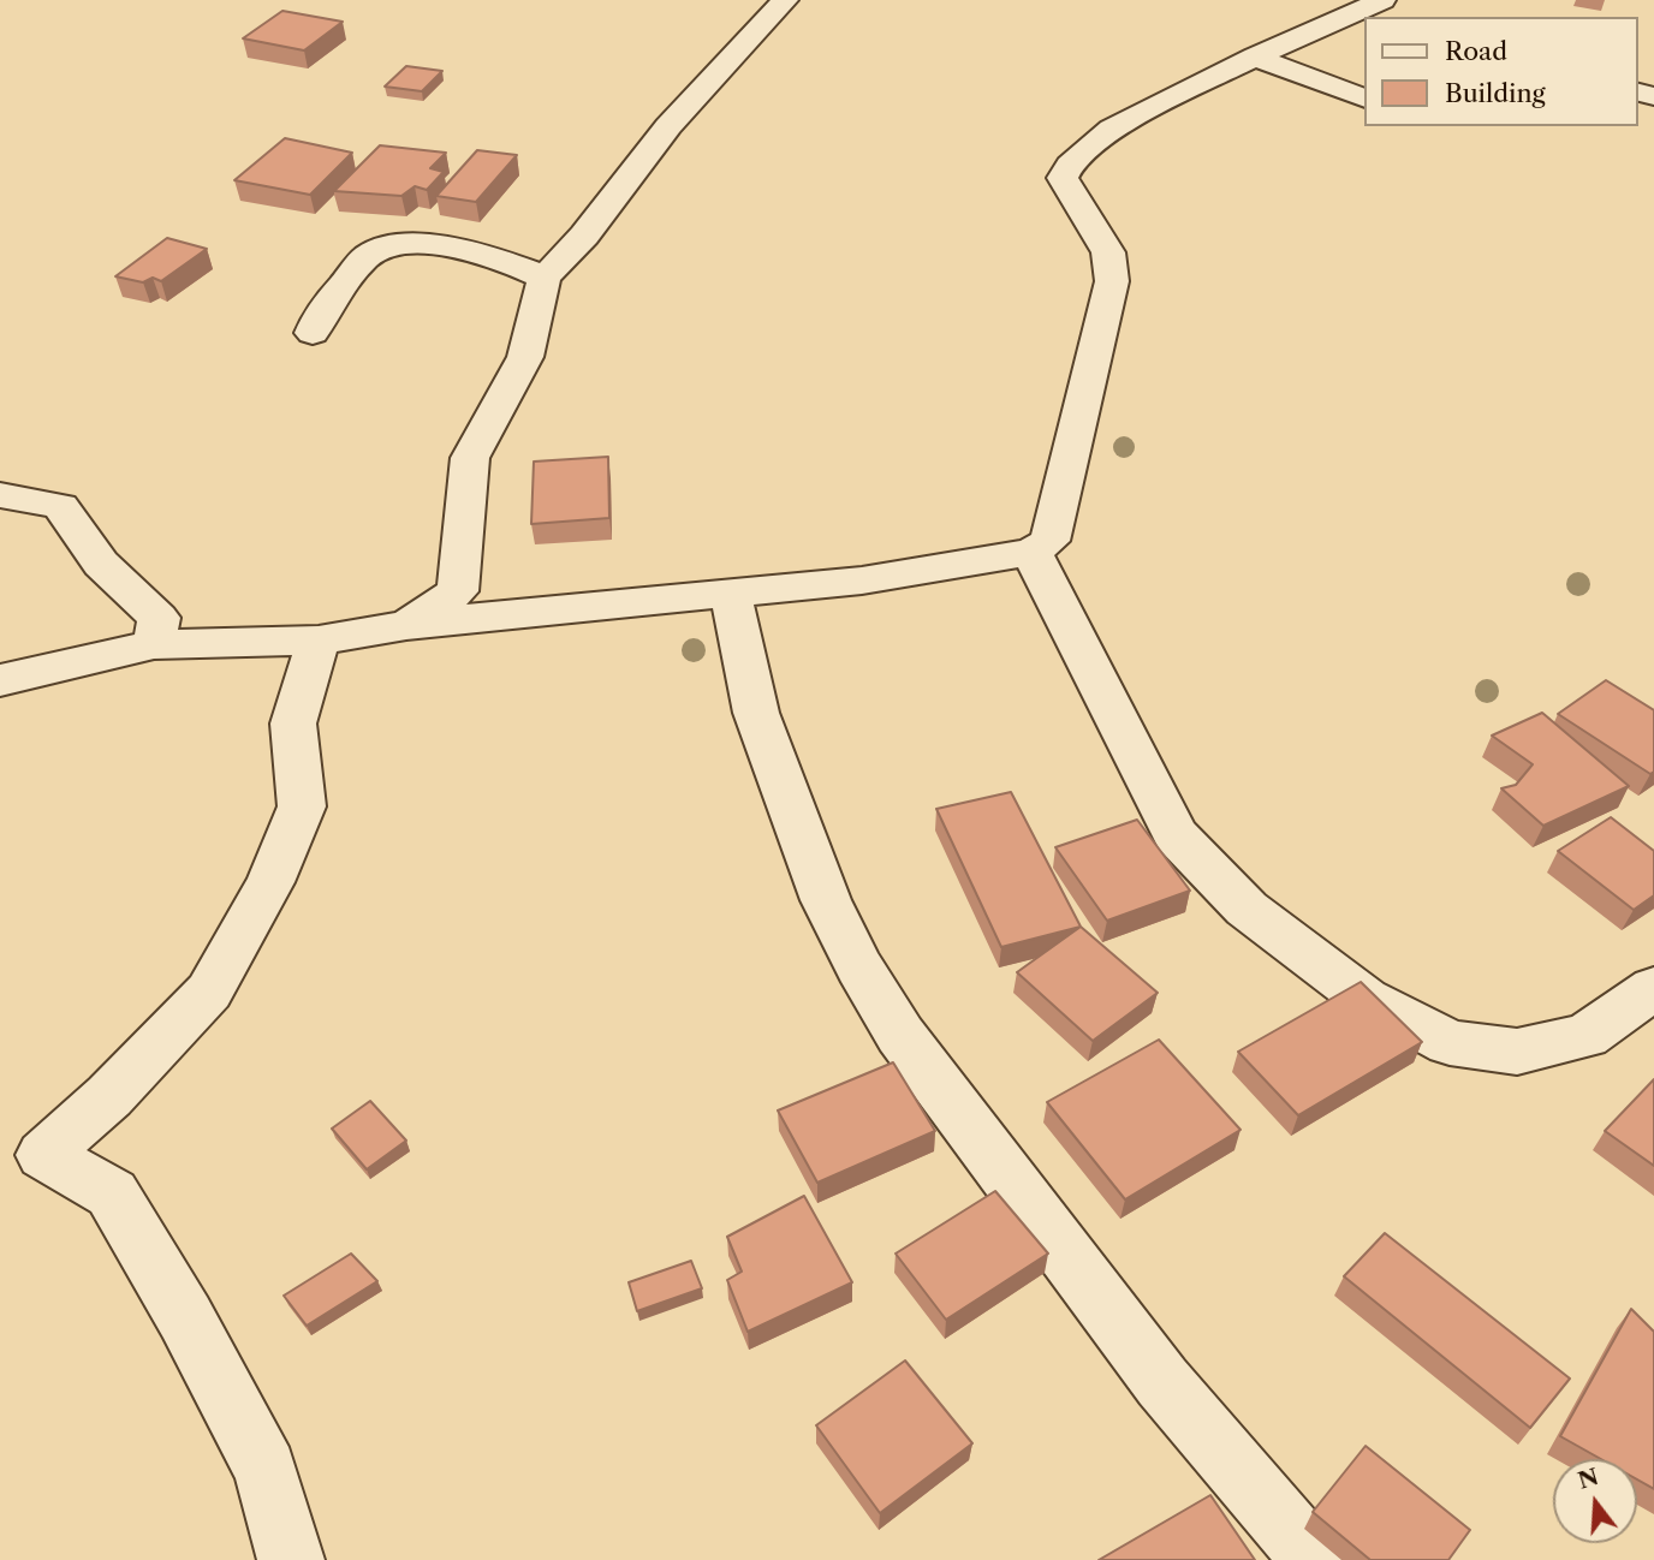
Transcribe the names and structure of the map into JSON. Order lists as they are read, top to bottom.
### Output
{
  "legend": ["Road", "Building"],
  "north": "top"
}
